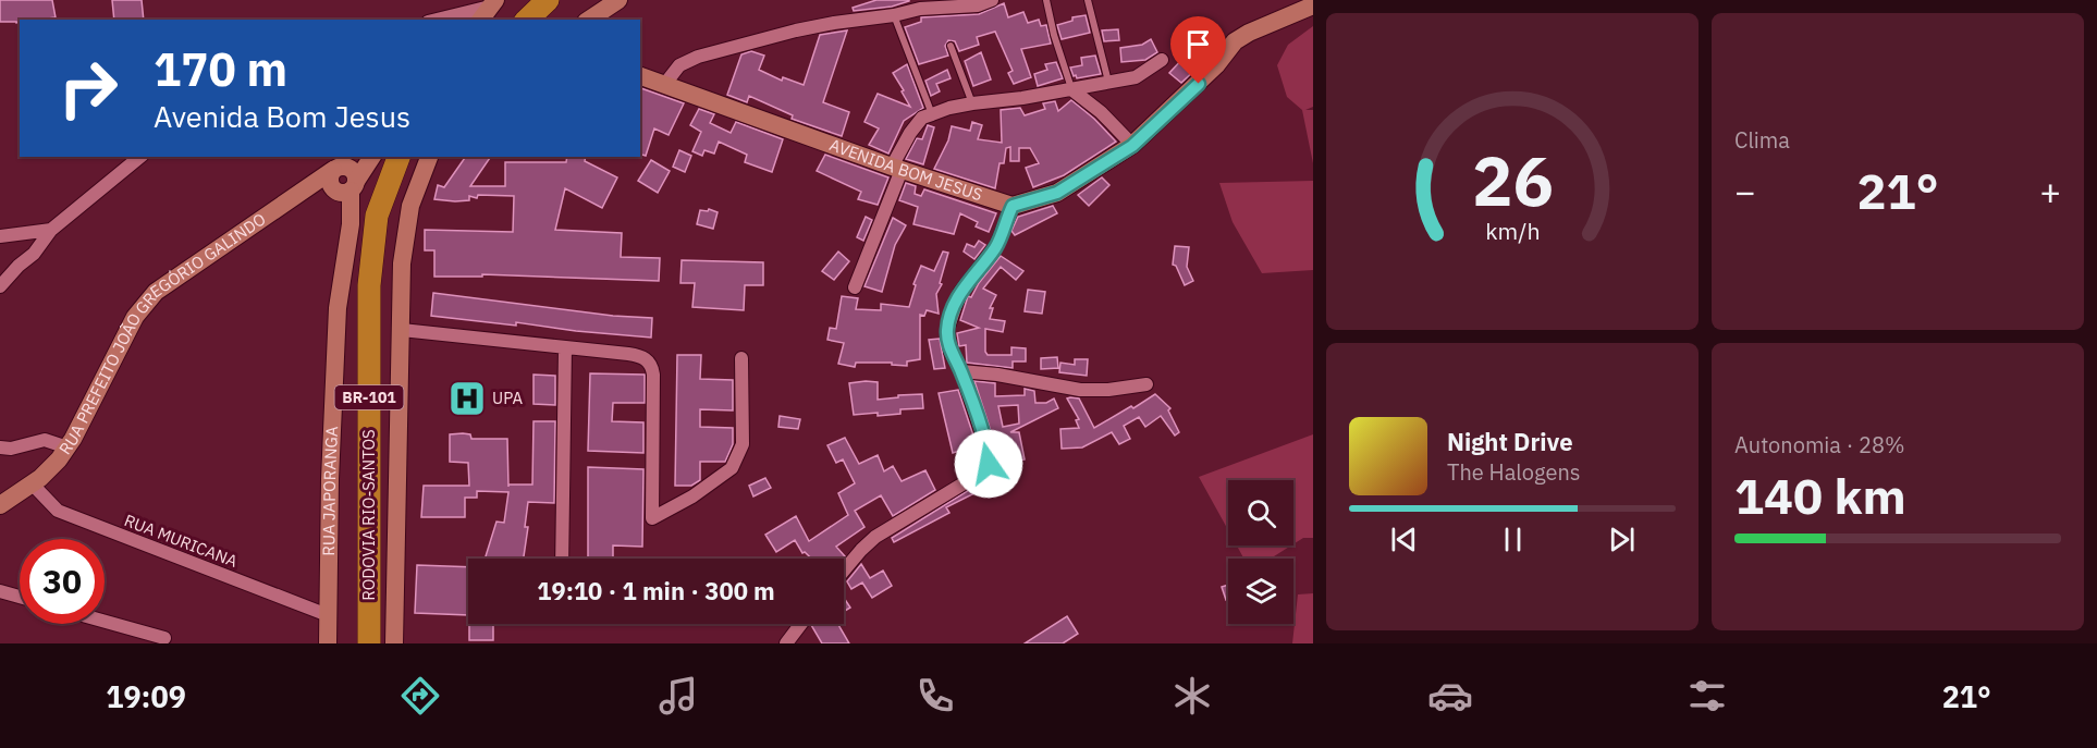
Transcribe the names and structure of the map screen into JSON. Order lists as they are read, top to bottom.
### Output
{
  "streets": {
    "highway": ["BR-101", "RODOVIA RIO-SANTOS"],
    "main road": ["AVENIDA BOM JESUS", "RUA PREFEITO JOÃO GREGÓRIO GALINDO", "RUA JAPORANGA"],
    "street": ["RUA MURICANA"]
  },
  "crossings": [
    ["RUA PREFEITO JOÃO GREGÓRIO GALINDO", "RUA JAPORANGA"],
    ["RUA PREFEITO JOÃO GREGÓRIO GALINDO", "RUA MURICANA"],
    ["RUA JAPORANGA", "RUA MURICANA"]
  ],
  "places": {
    "hospital": ["UPA"]
  },
  "page": {
    "tile": [
      "Clima",
      ["Autonomia · 28%", "140 km"]
    ],
    "turn": ["170 m", "Avenida Bom Jesus"],
    "heat": ["−", "21°", "+"],
    "song": ["Night Drive", "The Halogens"],
    "limit": "30",
    "trip": "19:10 · 1 min · 300 m",
    "tabs": ["19:09", "21°"],
    "gauge": ["26", "km/h"]
  }
}
